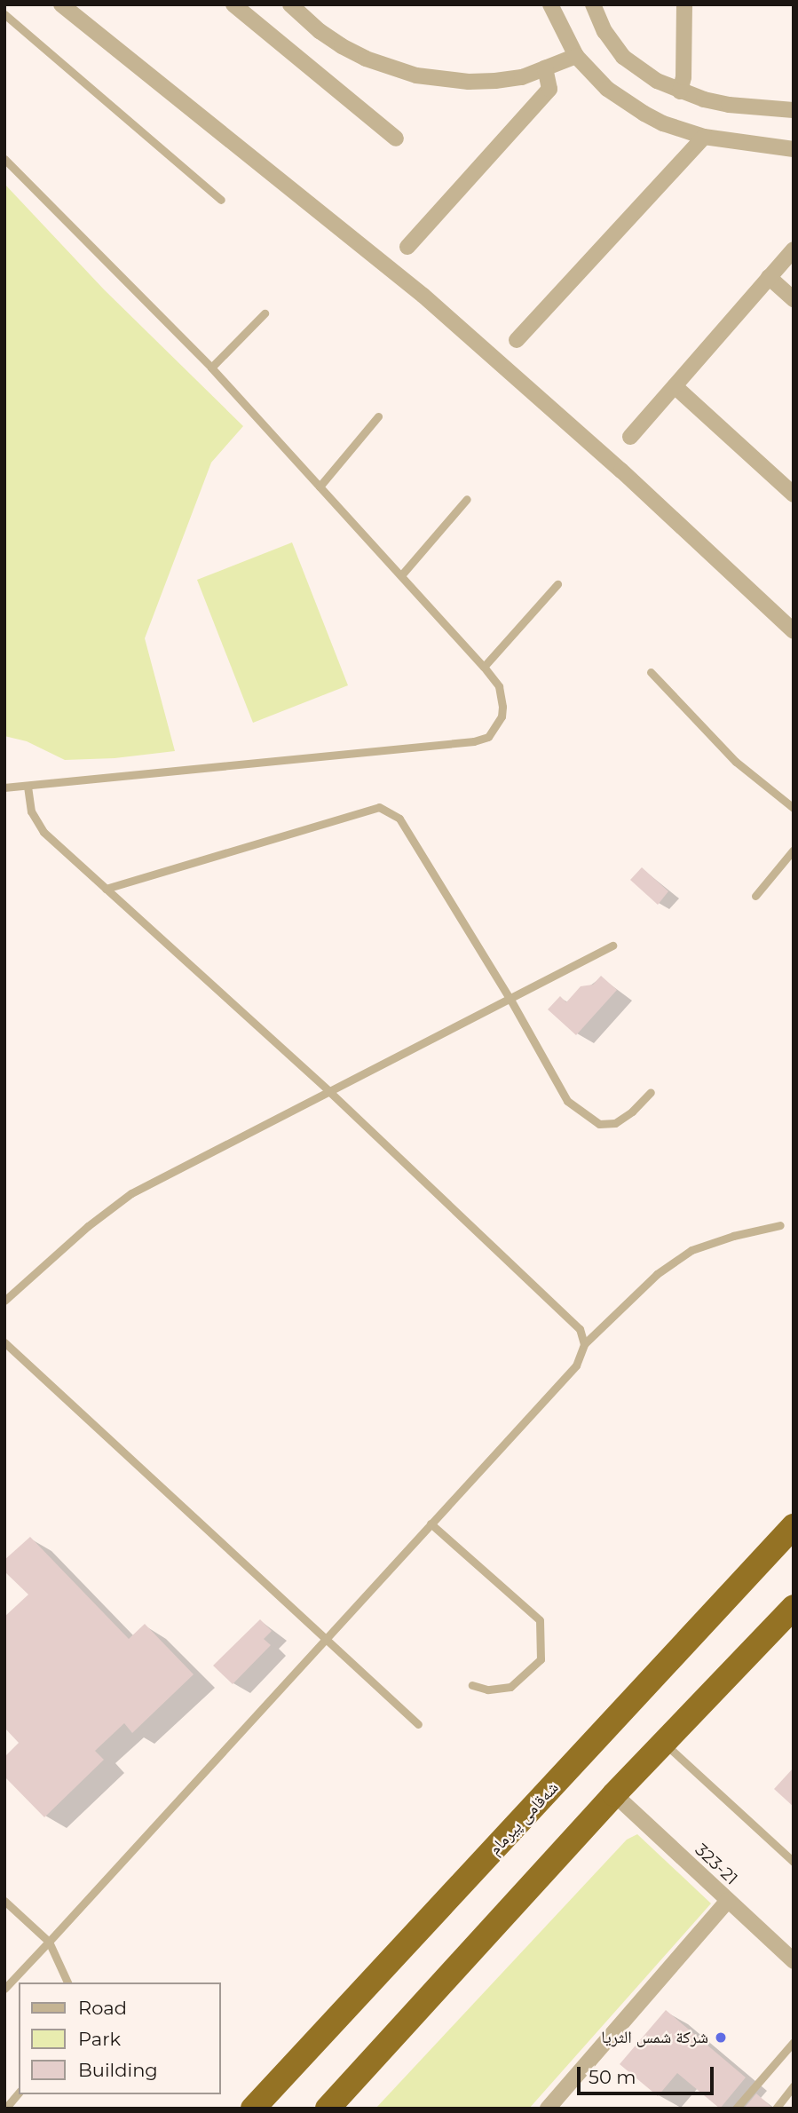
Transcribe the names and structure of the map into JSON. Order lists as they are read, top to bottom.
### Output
{
  "streets": {
    "highway": ["شەقامی پیرمام"],
    "street": ["323-21"]
  },
  "places": ["شركة شمس الثريا"],
  "legend": ["Road", "Park", "Building"],
  "scale_bar": "50 m"
}
